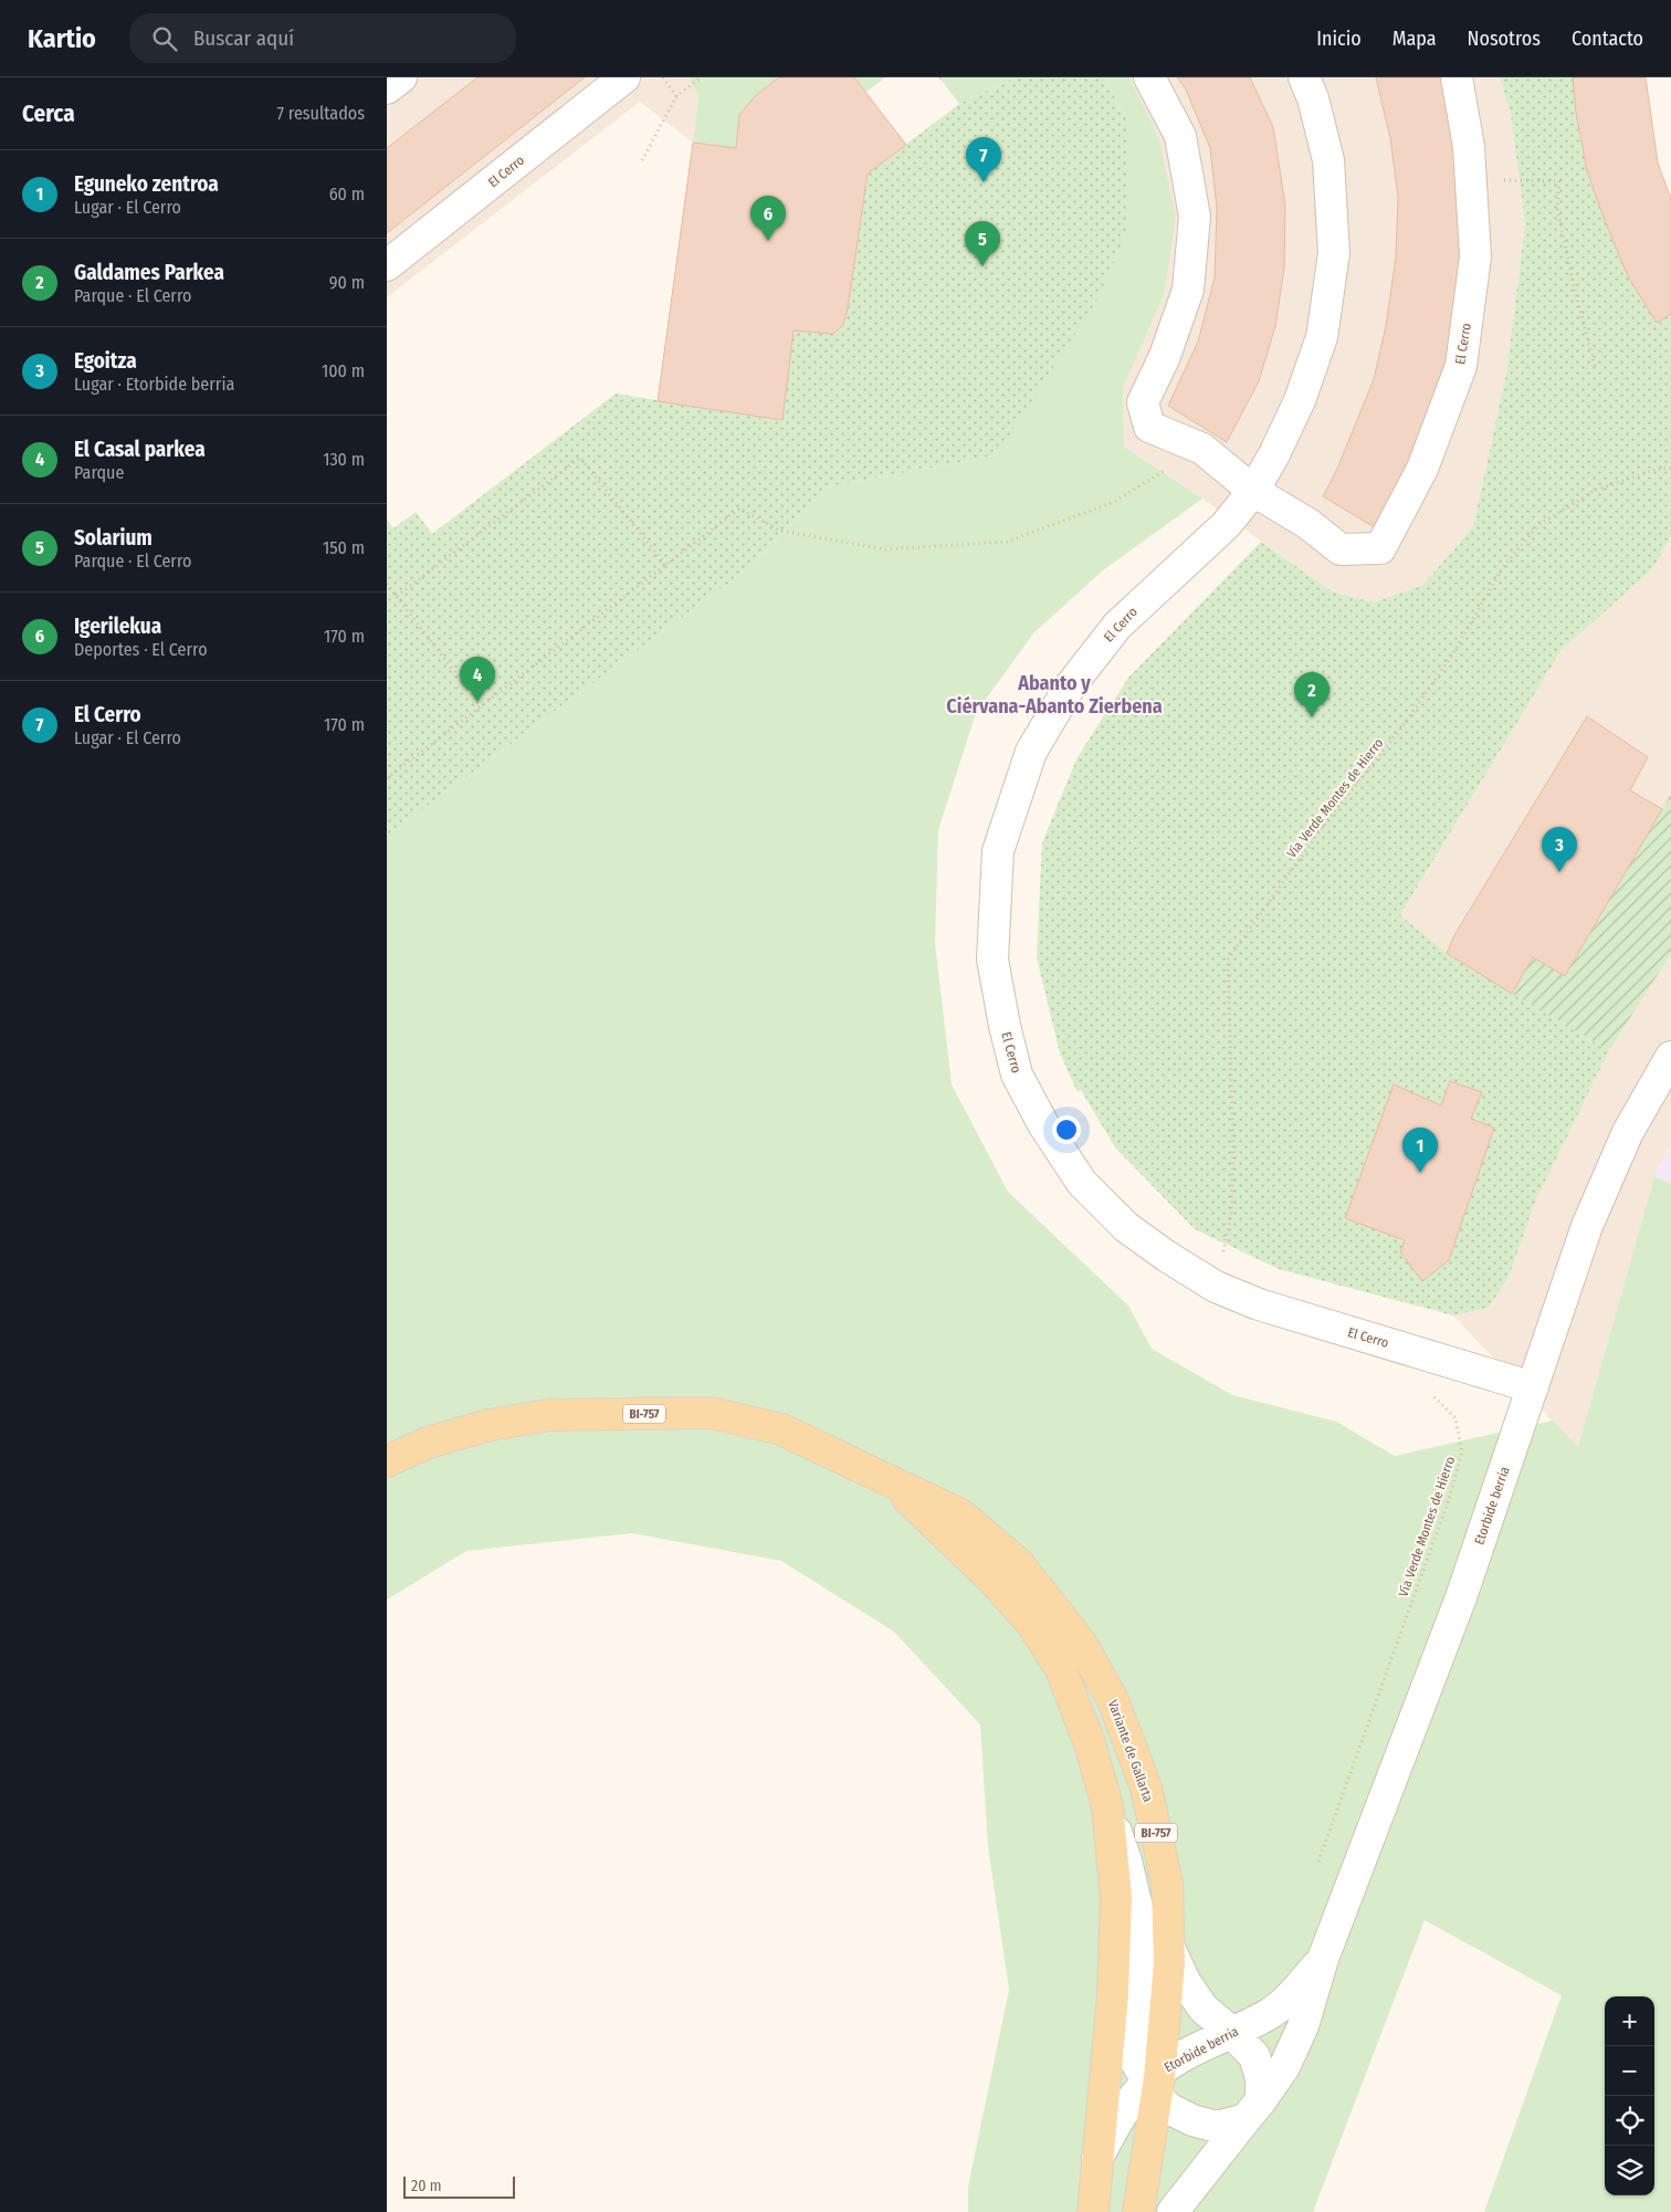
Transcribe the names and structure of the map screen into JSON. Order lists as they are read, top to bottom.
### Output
{
  "streets": {
    "main road": ["BI-757", "Variante de Gallarta"],
    "street": ["El Cerro", "Etorbide berria"],
    "path": ["Vía Verde Montes de Hierro"]
  },
  "crossings": [
    ["El Cerro", "Etorbide berria"],
    ["Etorbide berria", "Variante de Gallarta"]
  ],
  "districts": ["Abanto y Ciérvana-Abanto Zierbena"],
  "scale_bar": "20 m",
  "page": {
    "header": "Kartio",
    "search": "Buscar aquí",
    "nav": [
      "Inicio",
      "Mapa",
      "Nosotros",
      "Contacto"
    ],
    "heading": ["Cerca", "7 resultados"],
    "pins": [
      "7",
      "6",
      "5",
      "4",
      "2",
      "3",
      "1"
    ],
    "list": [
      {
        "mark": "1",
        "name": "Eguneko zentroa",
        "note": "Lugar · El Cerro",
        "value": "60 m"
      },
      {
        "mark": "2",
        "name": "Galdames Parkea",
        "note": "Parque · El Cerro",
        "value": "90 m"
      },
      {
        "mark": "3",
        "name": "Egoitza",
        "note": "Lugar · Etorbide berria",
        "value": "100 m"
      },
      {
        "mark": "4",
        "name": "El Casal parkea",
        "note": "Parque",
        "value": "130 m"
      },
      {
        "mark": "5",
        "name": "Solarium",
        "note": "Parque · El Cerro",
        "value": "150 m"
      },
      {
        "mark": "6",
        "name": "Igerilekua",
        "note": "Deportes · El Cerro",
        "value": "170 m"
      },
      {
        "mark": "7",
        "name": "El Cerro",
        "note": "Lugar · El Cerro",
        "value": "170 m"
      }
    ],
    "map_buttons": ["+", "−"],
    "scale": "20 m"
  }
}
